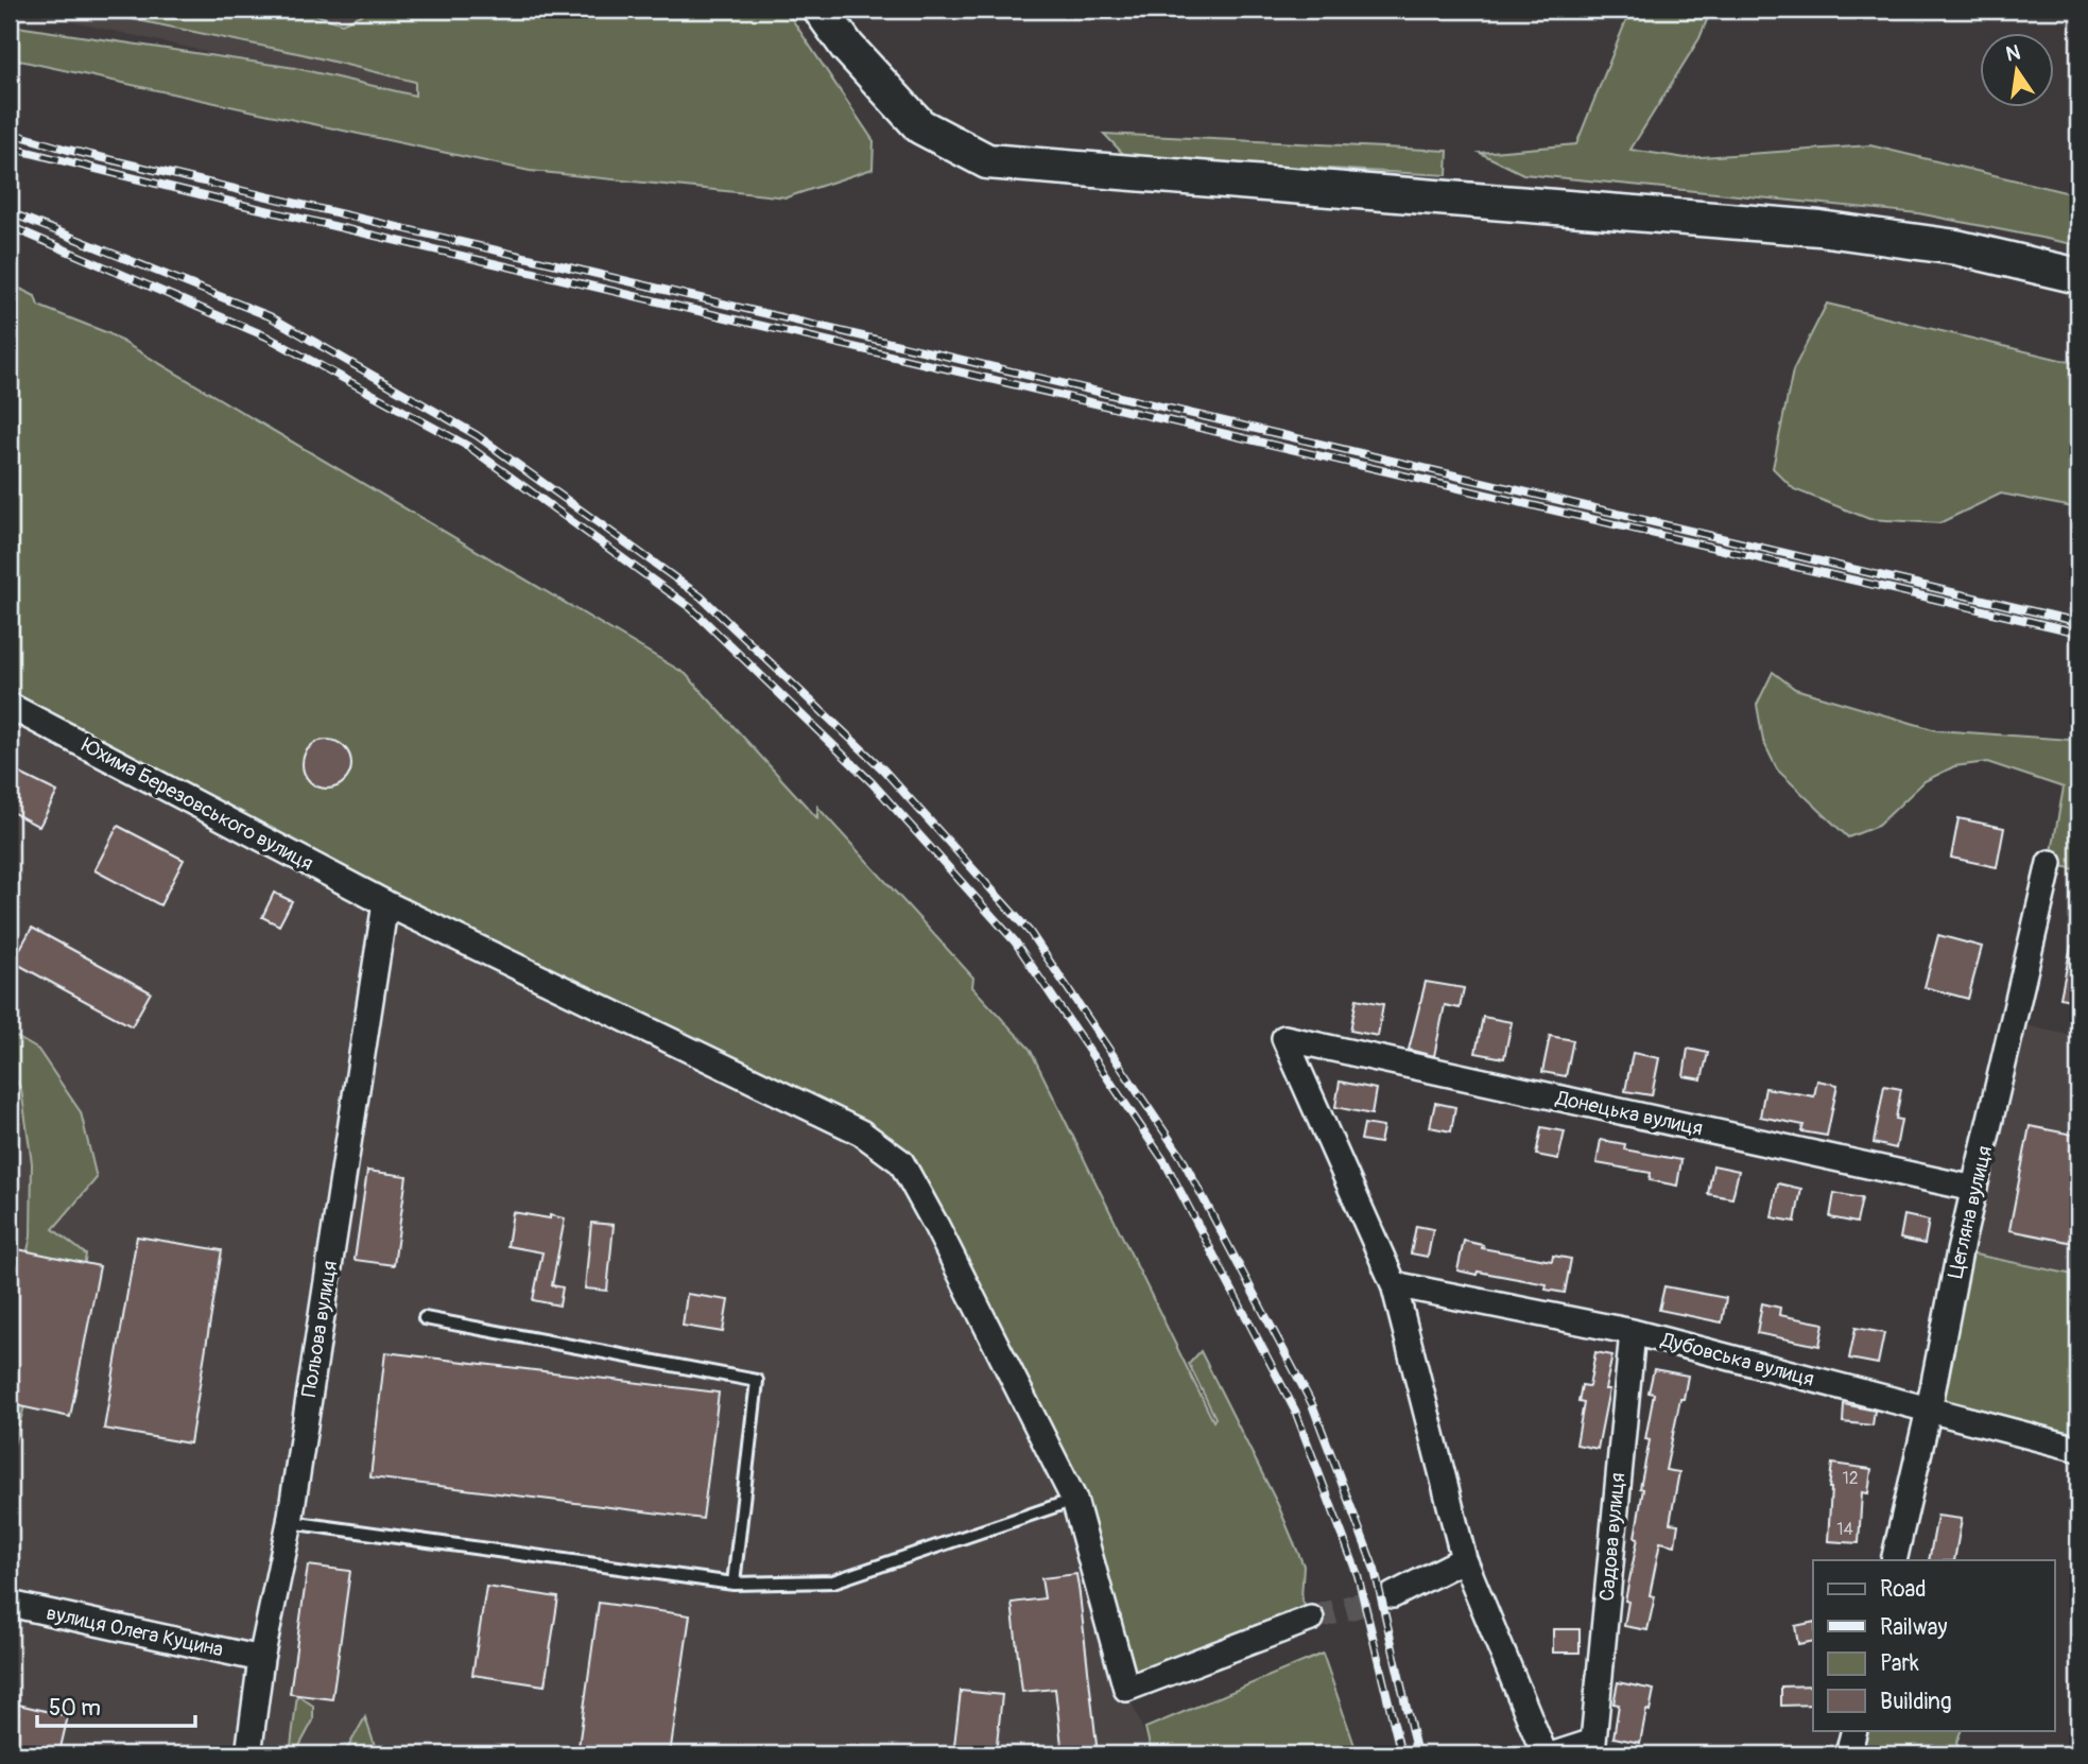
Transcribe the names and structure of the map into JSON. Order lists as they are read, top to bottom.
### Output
{
  "streets": {
    "street": [
      "Юхима Березовського вулиця",
      "Донецька вулиця",
      "Цегляна вулиця",
      "Польова вулиця",
      "Дубовська вулиця",
      "Садова вулиця",
      "вулиця Олега Куцина"
    ]
  },
  "crossings": [
    ["Юхима Березовського вулиця", "Польова вулиця"],
    ["Донецька вулиця", "Цегляна вулиця"],
    ["Донецька вулиця", "Дубовська вулиця"],
    ["Цегляна вулиця", "Дубовська вулиця"],
    ["Польова вулиця", "вулиця Олега Куцина"],
    ["Дубовська вулиця", "Садова вулиця"]
  ],
  "house_numbers": ["12", "14"],
  "legend": [
    "Road",
    "Railway",
    "Park",
    "Building"
  ],
  "scale_bar": "50 m",
  "north": "top"
}
